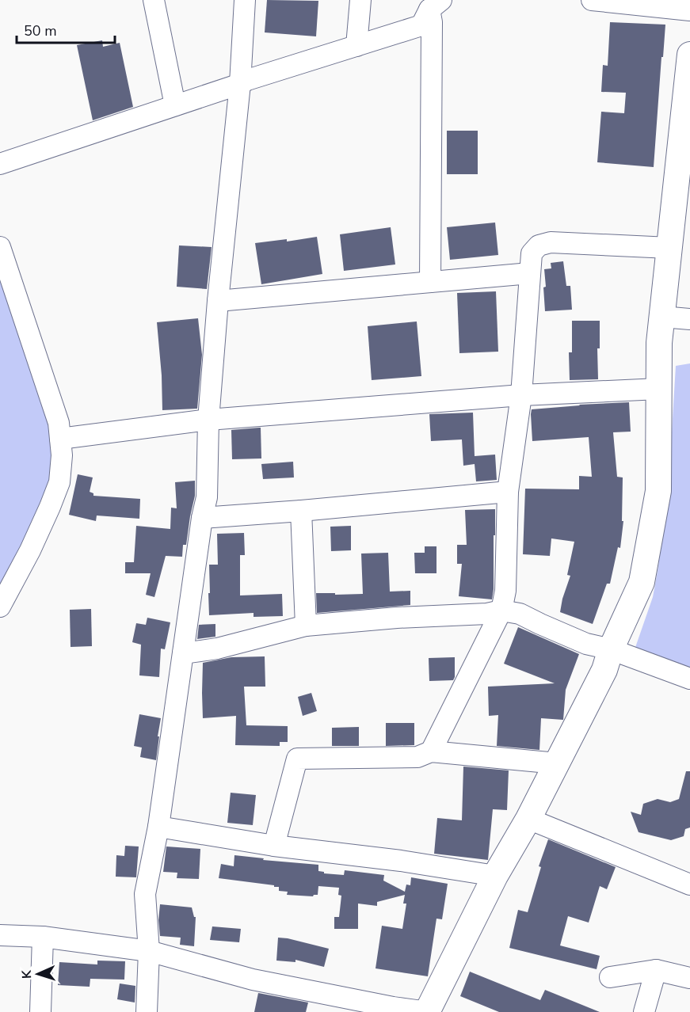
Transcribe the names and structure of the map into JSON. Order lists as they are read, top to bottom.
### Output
{
  "scale_bar": "50 m",
  "north": "left"
}
